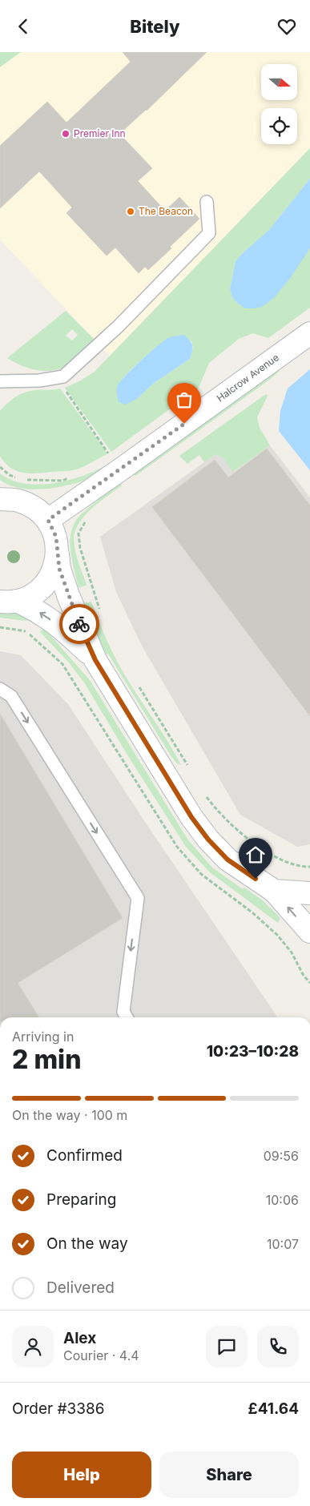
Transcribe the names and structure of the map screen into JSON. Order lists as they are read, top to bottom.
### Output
{
  "streets": {
    "street": ["Halcrow Avenue"]
  },
  "places": ["Premier Inn", "The Beacon"],
  "north": "right",
  "page": {
    "header": "Bitely",
    "heading": ["2 min", "Arriving in", "10:23–10:28"],
    "panel": [
      "Alex",
      "Courier · 4.4",
      "Order #3386",
      "£41.64"
    ],
    "bar": "On the way · 100 m",
    "list": [
      ["Confirmed", "09:56"],
      ["Preparing", "10:06"],
      ["On the way", "10:07"],
      "Delivered"
    ],
    "buttons": ["Help", "Share"]
  }
}
